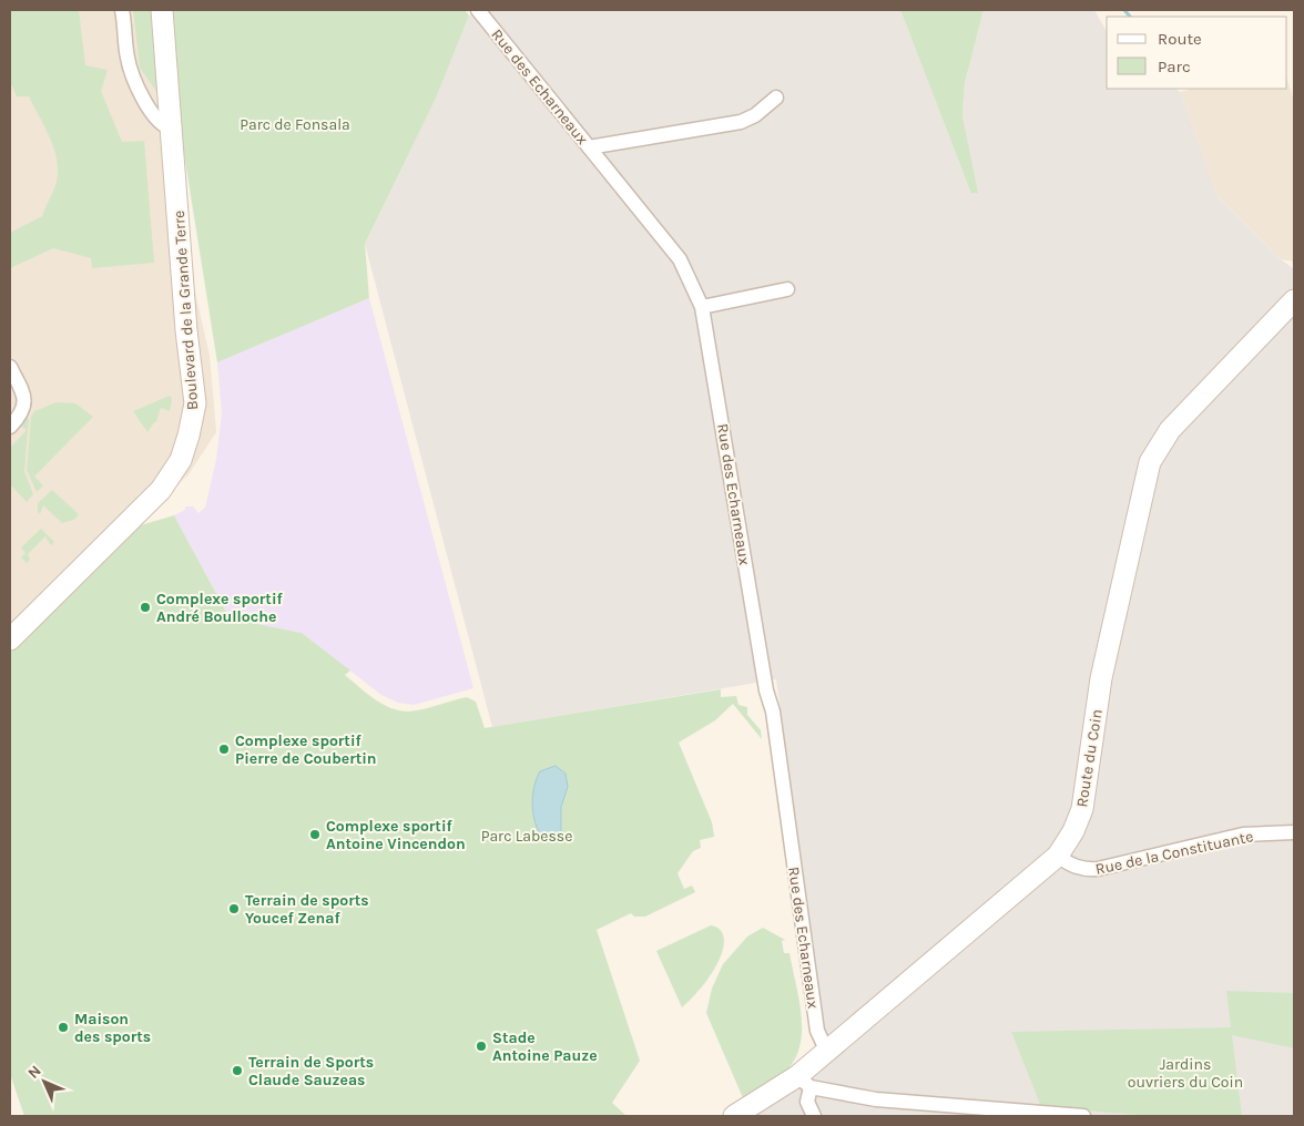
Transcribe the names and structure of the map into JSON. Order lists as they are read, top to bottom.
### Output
{
  "streets": {
    "main road": ["Boulevard de la Grande Terre", "Route du Coin"],
    "street": ["Rue des Echarneaux", "Rue de la Constituante"]
  },
  "crossings": [
    ["Rue des Echarneaux", "Route du Coin"],
    ["Route du Coin", "Rue de la Constituante"]
  ],
  "parks": ["Parc de Fonsala", "Parc Labesse", "Jardins ouvriers du Coin"],
  "places": [
    "Complexe sportif André Boulloche",
    "Complexe sportif Pierre de Coubertin",
    "Complexe sportif Antoine Vincendon",
    "Terrain de sports Youcef Zenaf",
    "Maison des sports",
    "Stade Antoine Pauze",
    "Terrain de Sports Claude Sauzeas"
  ],
  "legend": ["Route", "Parc"],
  "north": "top left"
}
